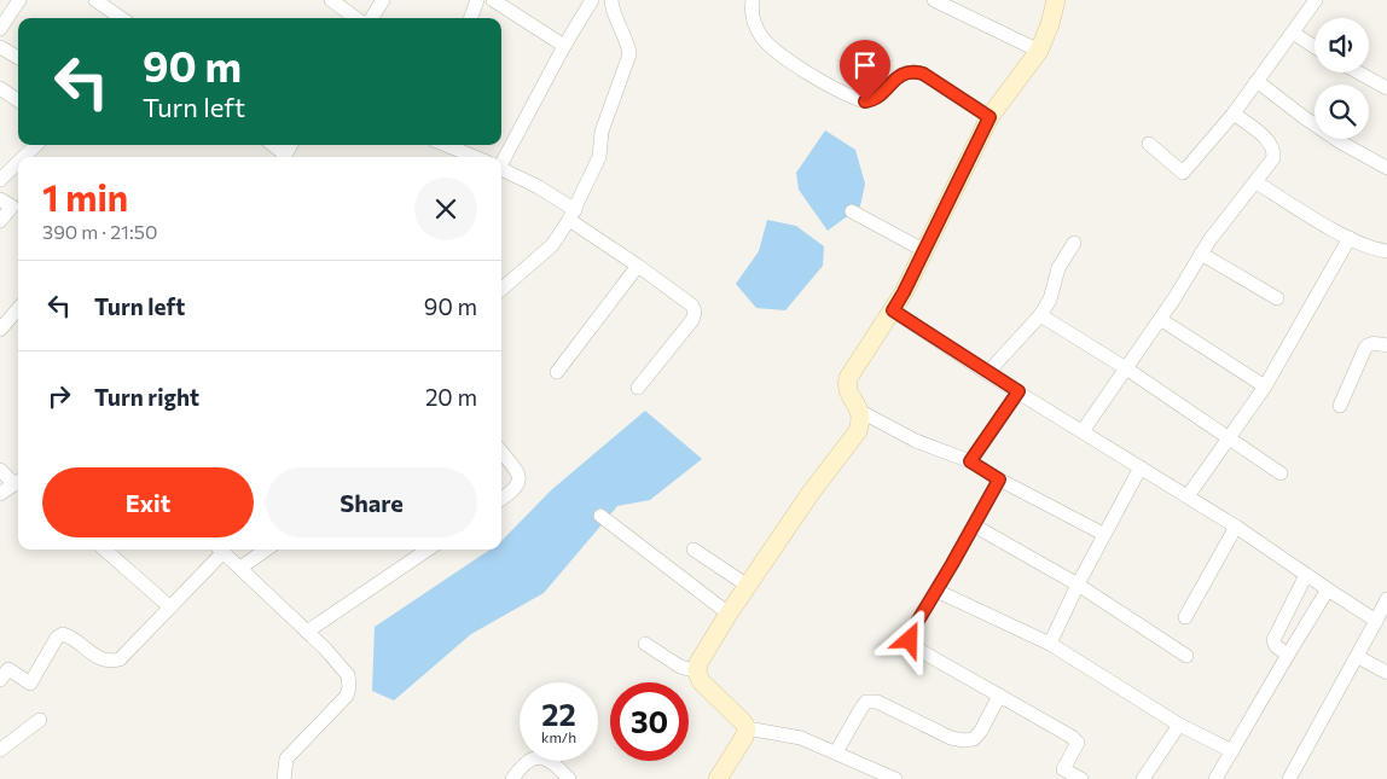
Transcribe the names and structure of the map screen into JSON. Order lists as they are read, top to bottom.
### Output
{
  "page": {
    "turn": ["90 m", "Turn left"],
    "heading": ["1 min", "390 m · 21:50"],
    "list": [
      {
        "name": "Turn left",
        "value": "90 m"
      },
      {
        "name": "Turn right",
        "value": "20 m"
      }
    ],
    "buttons": ["Exit", "Share"],
    "speed": "22 km/h",
    "limit": "30"
  }
}
